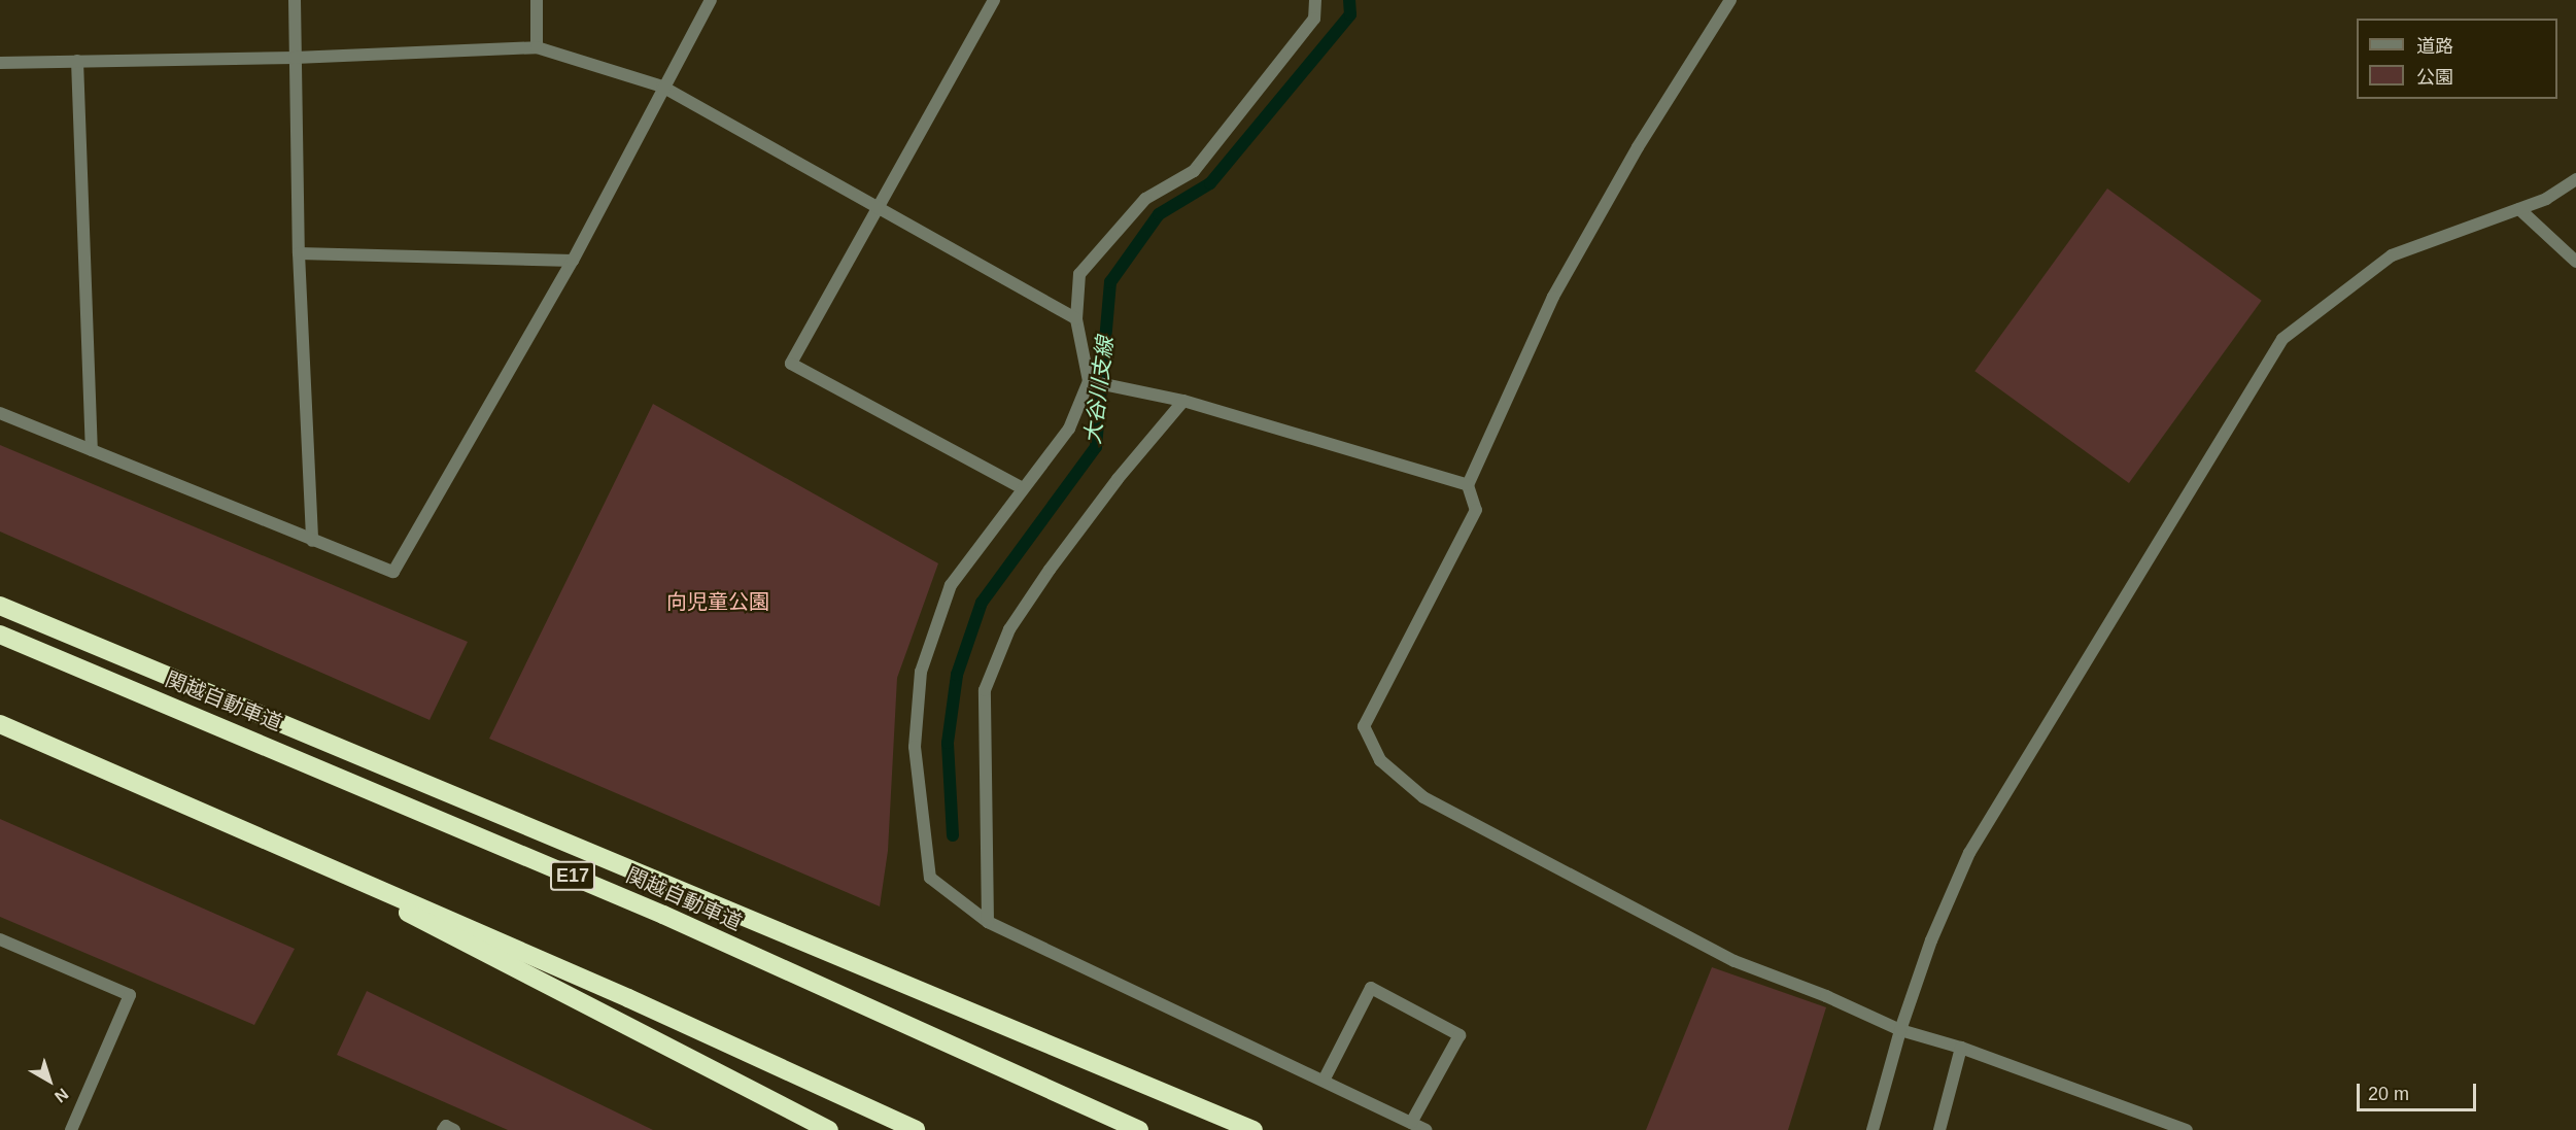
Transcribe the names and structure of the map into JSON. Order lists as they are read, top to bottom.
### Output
{
  "streets": {
    "highway": ["関越自動車道", "E17"]
  },
  "water": ["大谷川支線"],
  "parks": ["向児童公園"],
  "legend": ["道路", "公園"],
  "scale_bar": "20 m",
  "north": "bottom right"
}
